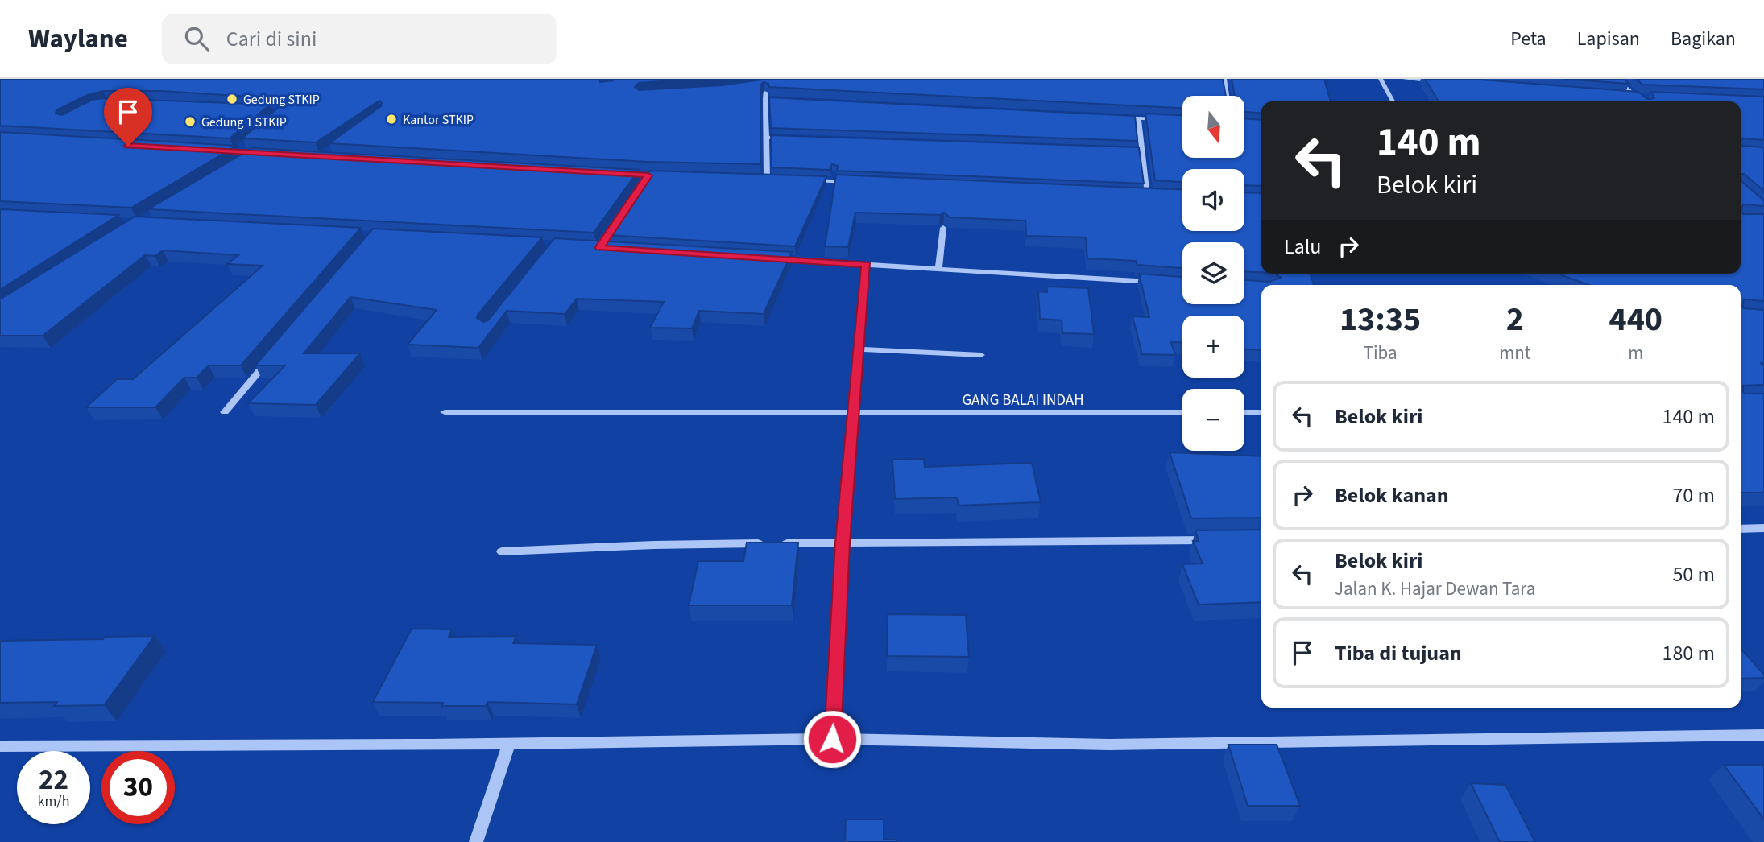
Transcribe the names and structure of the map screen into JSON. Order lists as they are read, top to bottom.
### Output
{
  "streets": {
    "street": ["GANG BALAI INDAH"]
  },
  "places": ["Gedung STKIP", "Kantor STKIP", "Gedung 1 STKIP"],
  "north": "bottom",
  "page": {
    "header": "Waylane",
    "search": "Cari di sini",
    "nav": ["Peta", "Lapisan", "Bagikan"],
    "map_buttons": ["+", "−"],
    "turn": ["140 m", "Belok kiri"],
    "then": "Lalu",
    "eta": [
      "13:35",
      "Tiba",
      "2",
      "mnt",
      "440",
      "m"
    ],
    "list": [
      {
        "name": "Belok kiri",
        "value": "140 m"
      },
      {
        "name": "Belok kanan",
        "value": "70 m"
      },
      {
        "name": "Belok kiri",
        "note": "Jalan K. Hajar Dewan Tara",
        "value": "50 m"
      },
      {
        "name": "Tiba di tujuan",
        "value": "180 m"
      }
    ],
    "speed": "22 km/h",
    "limit": "30"
  }
}
